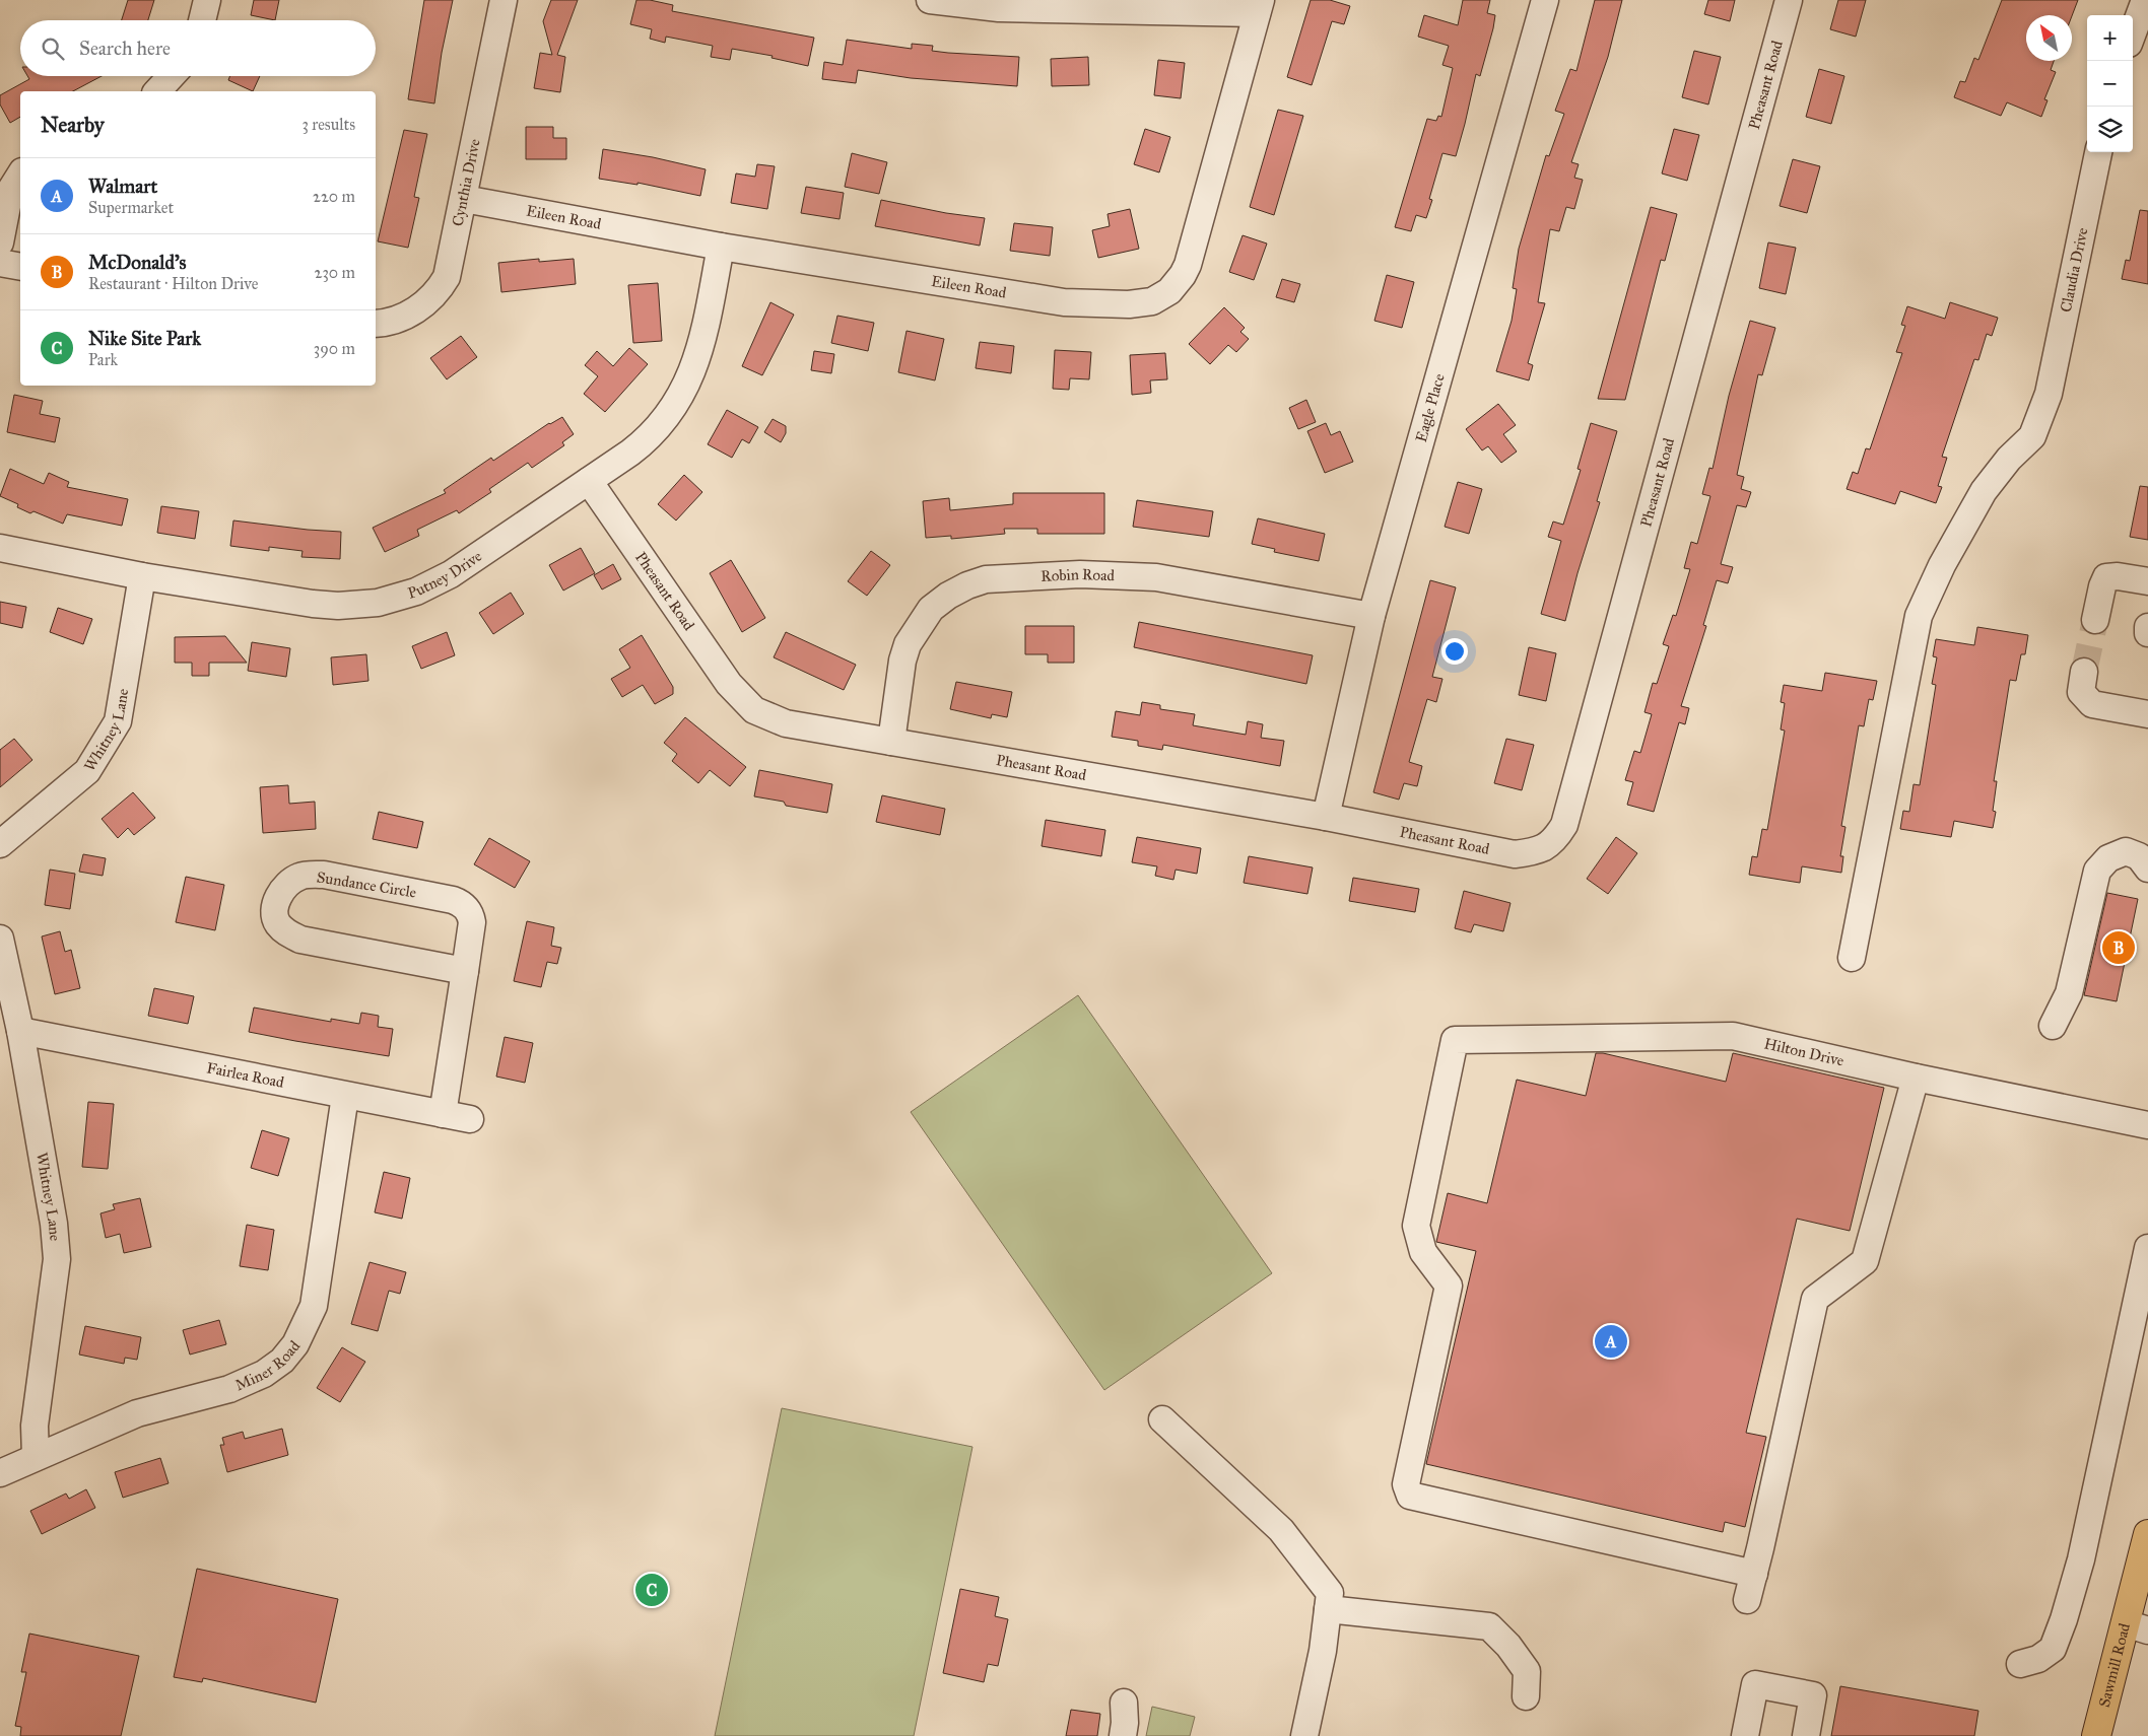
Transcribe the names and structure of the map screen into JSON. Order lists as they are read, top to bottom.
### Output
{
  "streets": {
    "main road": ["Sawmill Road"],
    "street": [
      "Pheasant Road",
      "Cynthia Drive",
      "Eileen Road",
      "Claudia Drive",
      "Eagle Place",
      "Putney Drive",
      "Robin Road",
      "Whitney Lane",
      "Sundance Circle",
      "Hilton Drive",
      "Fairlea Road",
      "Miner Road"
    ]
  },
  "crossings": [
    ["Pheasant Road", "Eagle Place"],
    ["Pheasant Road", "Putney Drive"],
    ["Pheasant Road", "Robin Road"],
    ["Cynthia Drive", "Eileen Road"],
    ["Eileen Road", "Putney Drive"],
    ["Eagle Place", "Robin Road"],
    ["Putney Drive", "Whitney Lane"],
    ["Whitney Lane", "Fairlea Road"],
    ["Whitney Lane", "Miner Road"],
    ["Sundance Circle", "Fairlea Road"],
    ["Fairlea Road", "Miner Road"]
  ],
  "north": "top left",
  "page": {
    "map_buttons": ["+", "−"],
    "search": "Search here",
    "heading": ["Nearby", "3 results"],
    "list": [
      {
        "mark": "A",
        "name": "Walmart",
        "note": "Supermarket",
        "value": "220 m"
      },
      {
        "mark": "B",
        "name": "McDonald's",
        "note": "Restaurant · Hilton Drive",
        "value": "230 m"
      },
      {
        "mark": "C",
        "name": "Nike Site Park",
        "note": "Park",
        "value": "390 m"
      }
    ],
    "pins": ["B", "A", "C"]
  }
}
